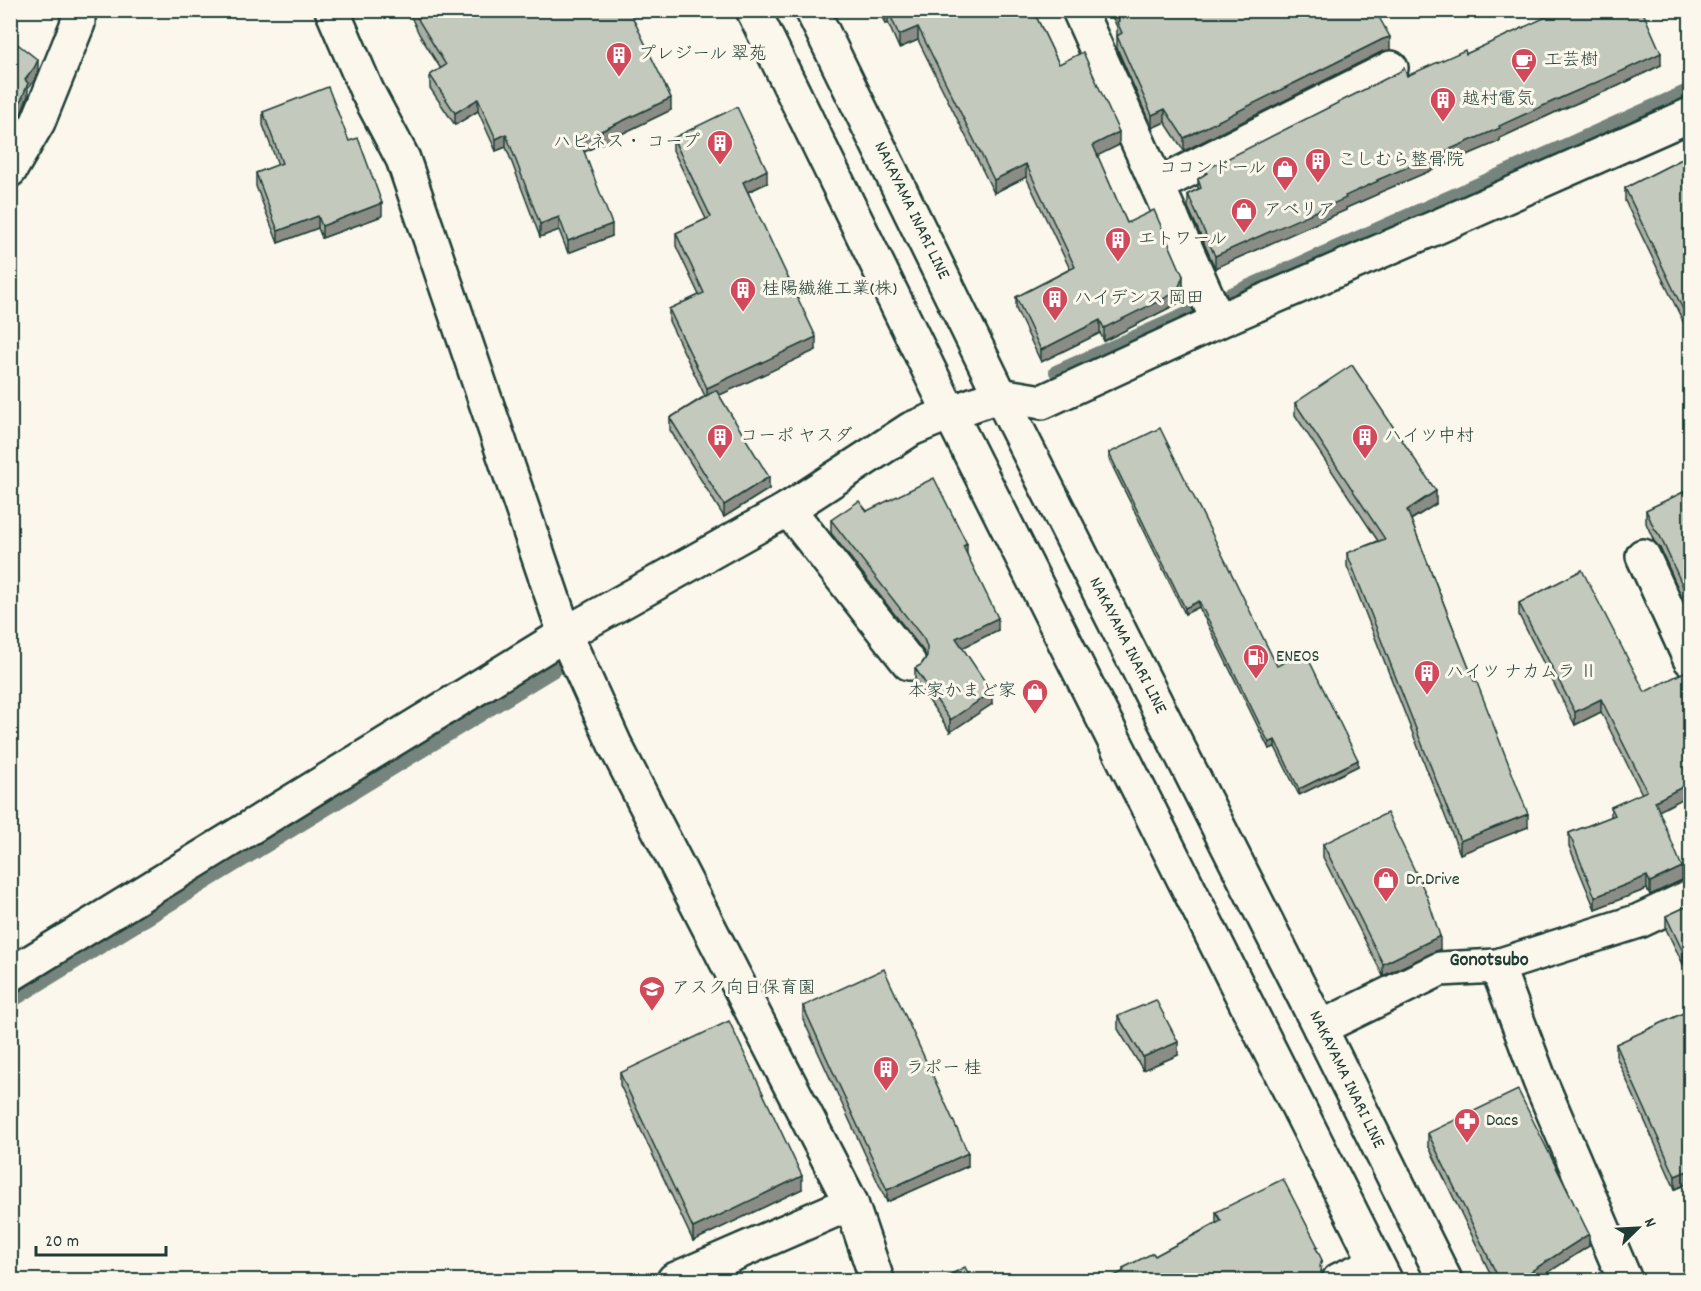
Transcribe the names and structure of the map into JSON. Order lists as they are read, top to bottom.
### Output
{
  "streets": {
    "street": ["NAKAYAMA INARI LINE"]
  },
  "districts": ["Gonotsubo"],
  "places": {
    "building": [
      "プレジール 翠苑",
      "越村電気",
      "ハピネス・ コープ",
      "こしむら整骨院",
      "エトワール",
      "桂陽繊維工業(株)",
      "ハイデンス 岡田",
      "コーポ ヤスダ",
      "ハイツ中村",
      "ハイツ ナカムラ Ⅱ",
      "ラポー 桂"
    ],
    "cafe": ["工芸樹"],
    "shop": [
      "ココンドール",
      "アベリア",
      "本家かまど家",
      "Dr.Drive"
    ],
    "fuel station": ["ENEOS"],
    "school or university": ["アスク向日保育園"],
    "pharmacy": ["Dacs"]
  },
  "scale_bar": "20 m",
  "north": "top right"
}
